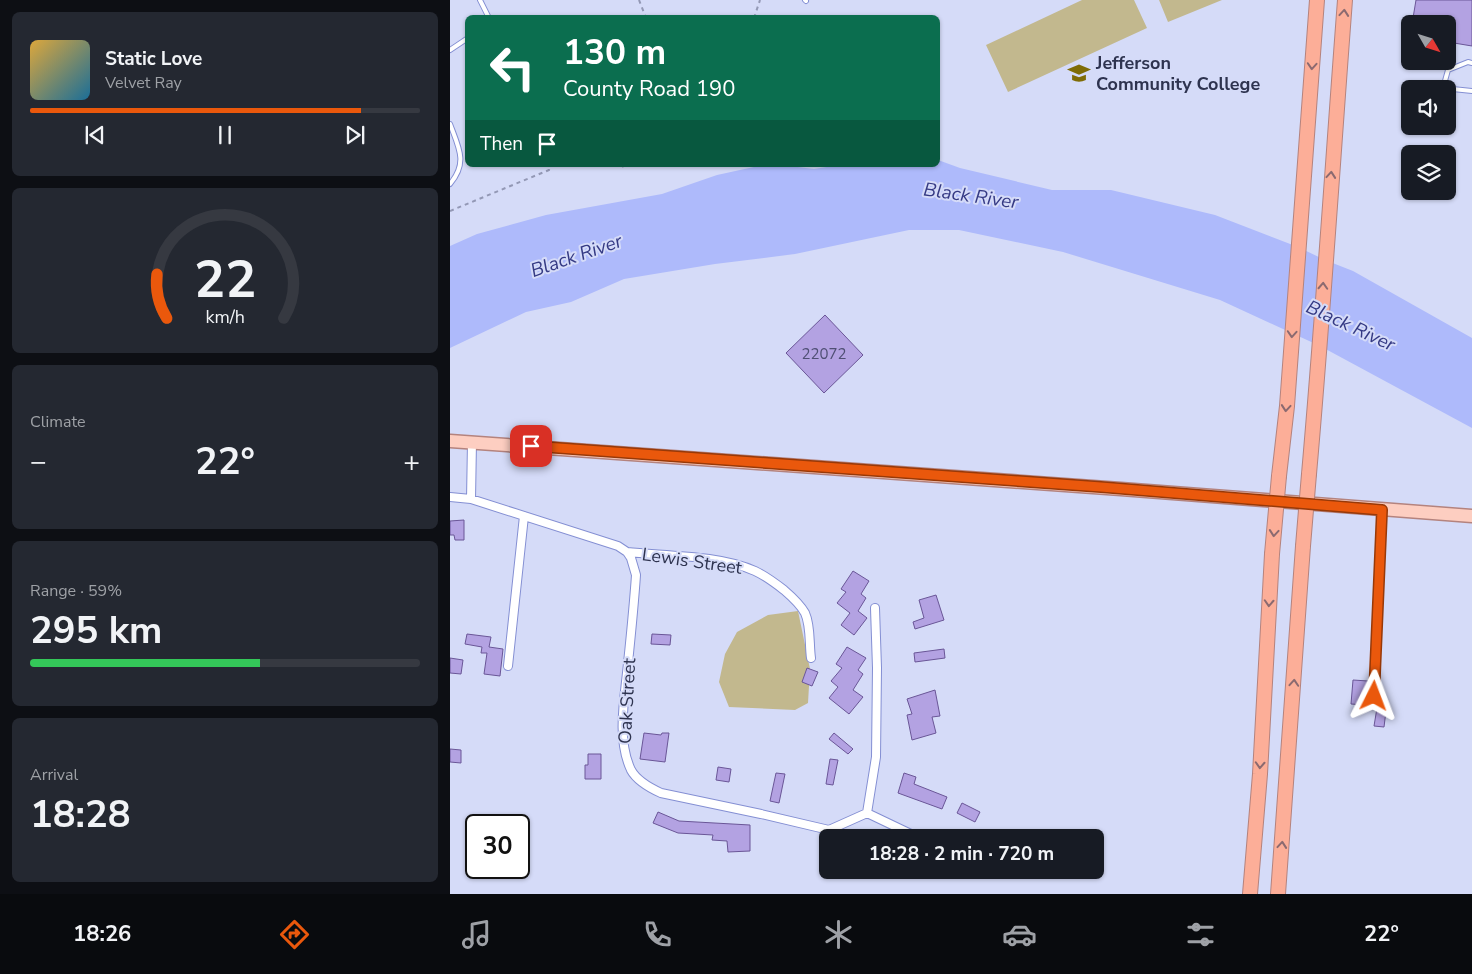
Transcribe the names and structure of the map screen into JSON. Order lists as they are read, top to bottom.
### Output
{
  "streets": {
    "street": ["Lewis Street", "Oak Street"]
  },
  "crossings": [
    ["Lewis Street", "Oak Street"]
  ],
  "water": ["Black River"],
  "places": {
    "school or university": ["Jefferson Community College"]
  },
  "house_numbers": ["22072"],
  "north": "bottom right",
  "page": {
    "turn": ["130 m", "County Road 190"],
    "song": ["Static Love", "Velvet Ray"],
    "then": "Then",
    "tile": [
      "Climate",
      ["Range · 59%", "295 km"],
      ["Arrival", "18:28"]
    ],
    "heat": ["−", "22°", "+"],
    "limit": "30",
    "trip": "18:28 · 2 min · 720 m",
    "tabs": ["18:26", "22°"],
    "gauge": ["22", "km/h"]
  }
}
